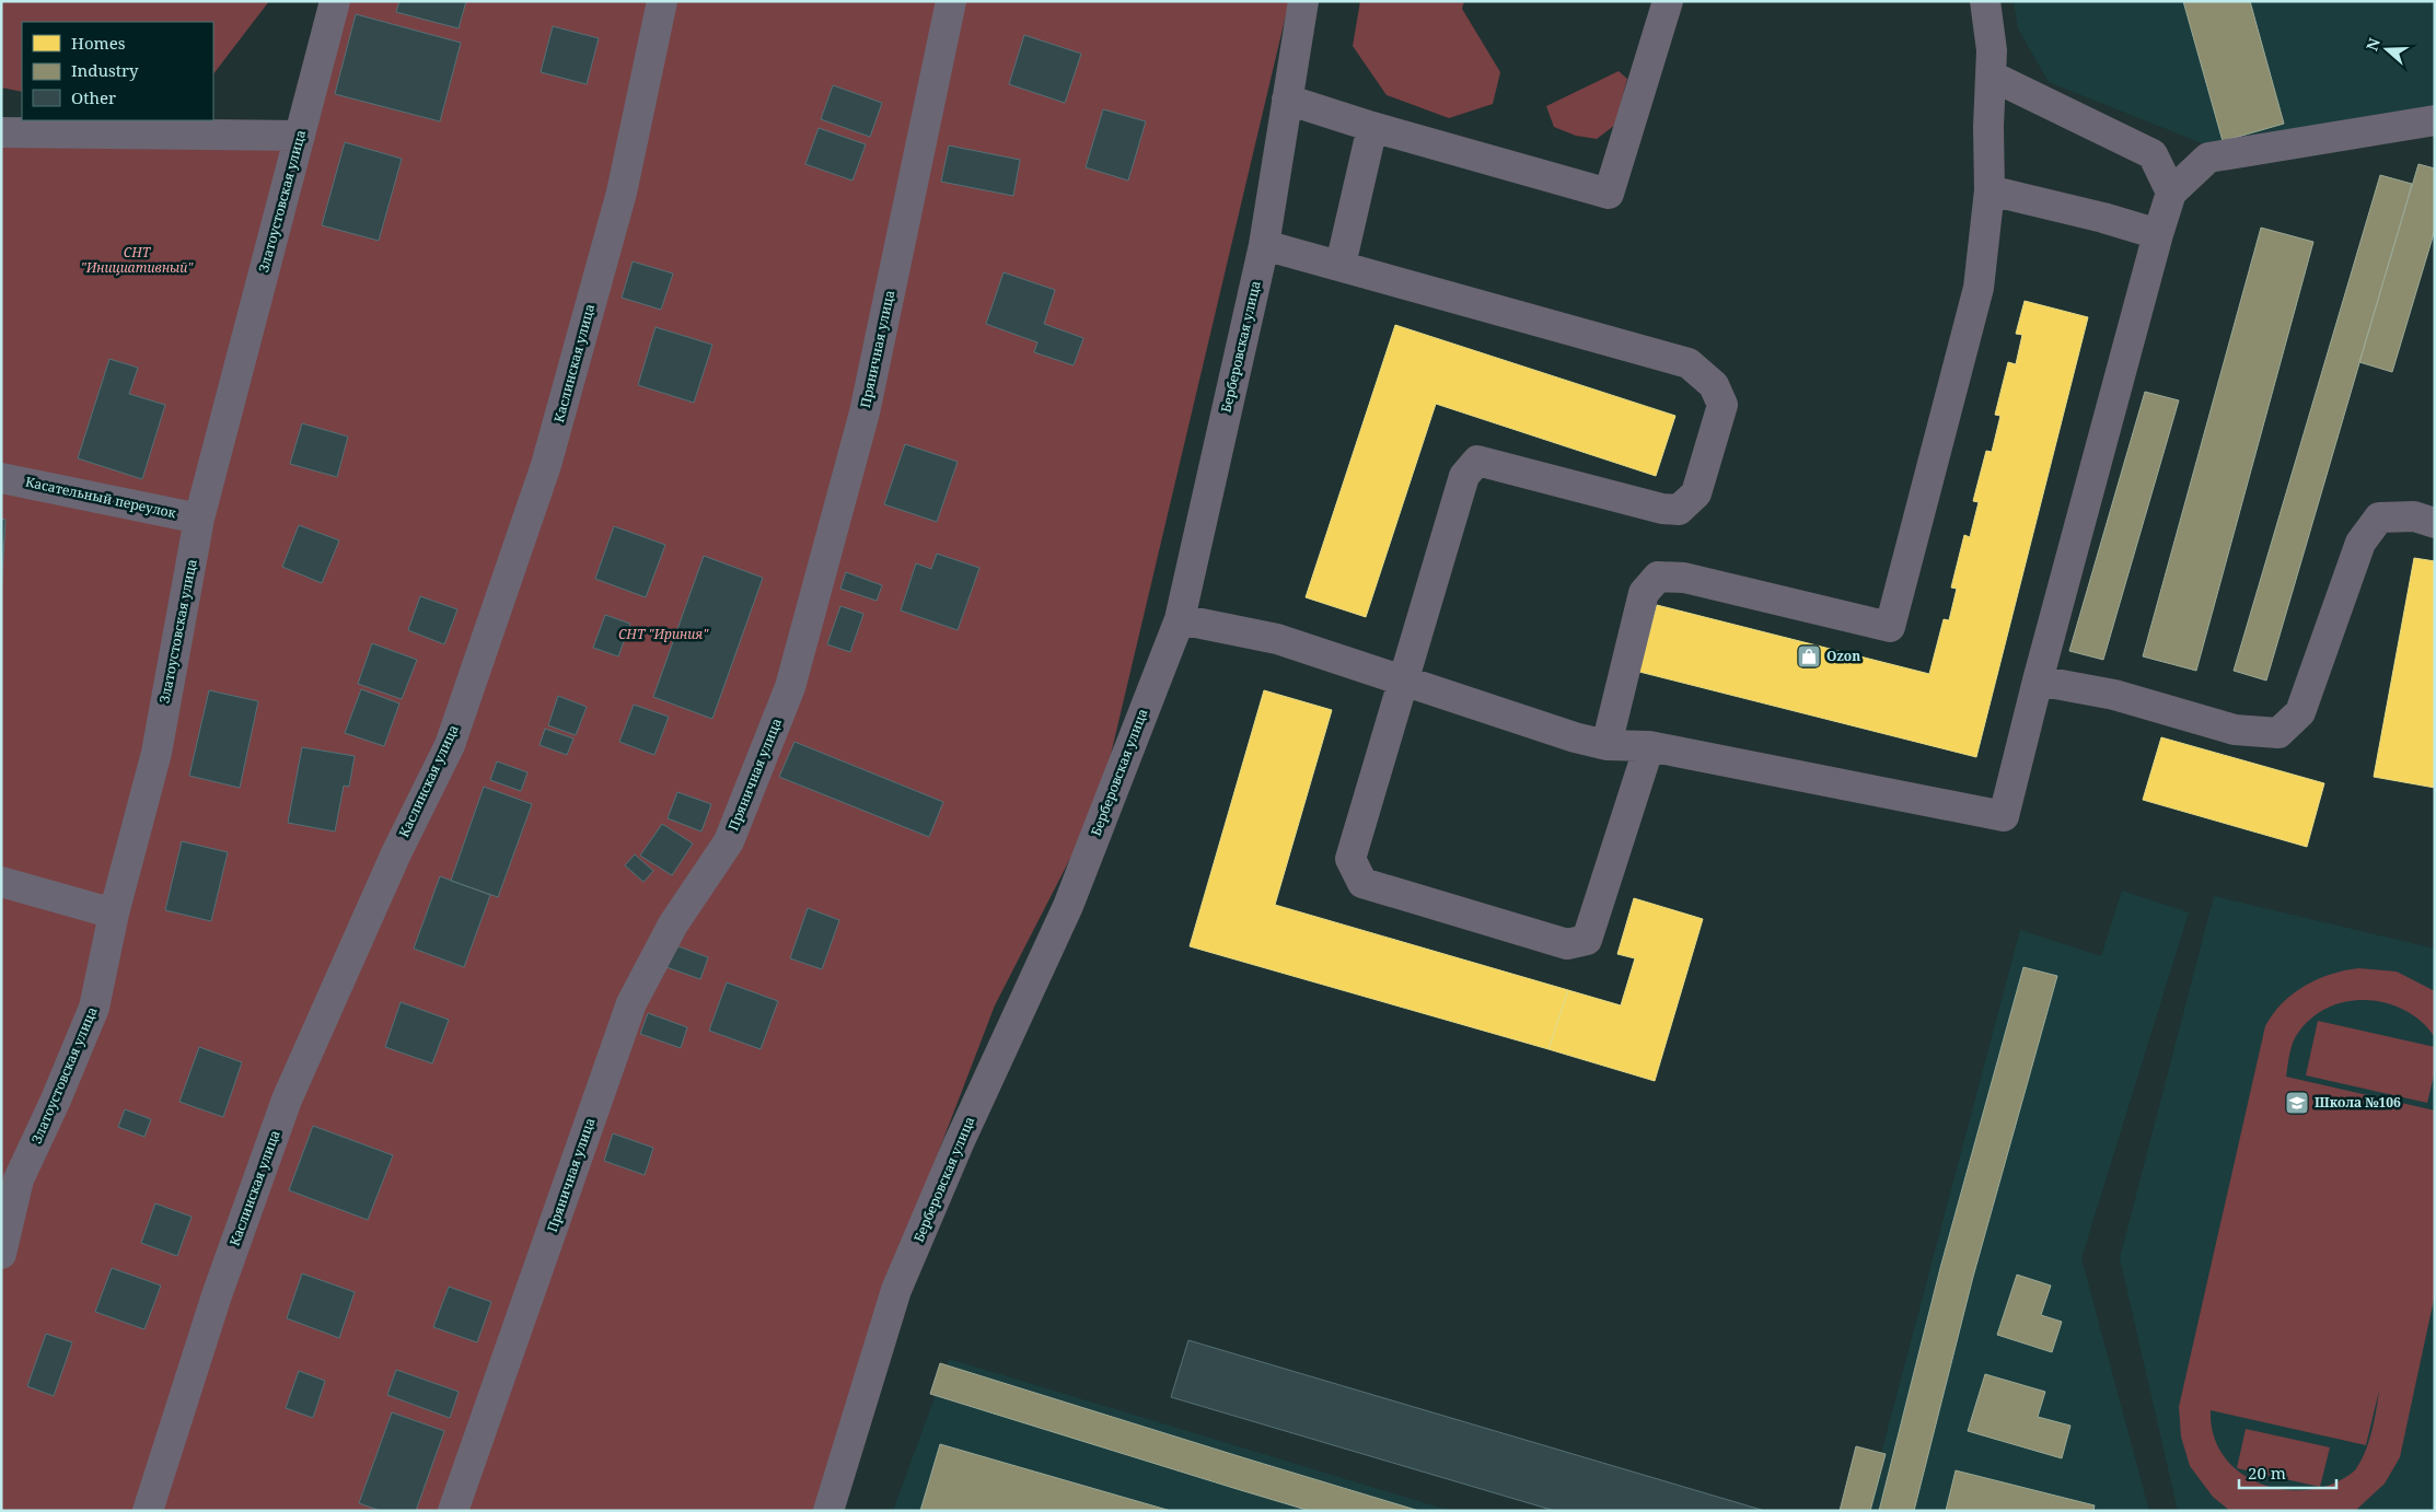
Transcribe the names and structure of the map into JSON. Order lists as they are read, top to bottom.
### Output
{
  "streets": {
    "street": [
      "Златоустовская улица",
      "Берберовская улица",
      "Пряничная улица",
      "Каслинская улица",
      "Касательный переулок"
    ]
  },
  "crossings": [
    ["Златоустовская улица", "Касательный переулок"]
  ],
  "parks": ["СНТ \"Инициативный\"", "СНТ \"Ириния\""],
  "places": {
    "shop": ["Ozon"],
    "school or university": ["Школа №106"]
  },
  "legend": ["Homes", "Industry", "Other"],
  "scale_bar": "20 m",
  "north": "left"
}
